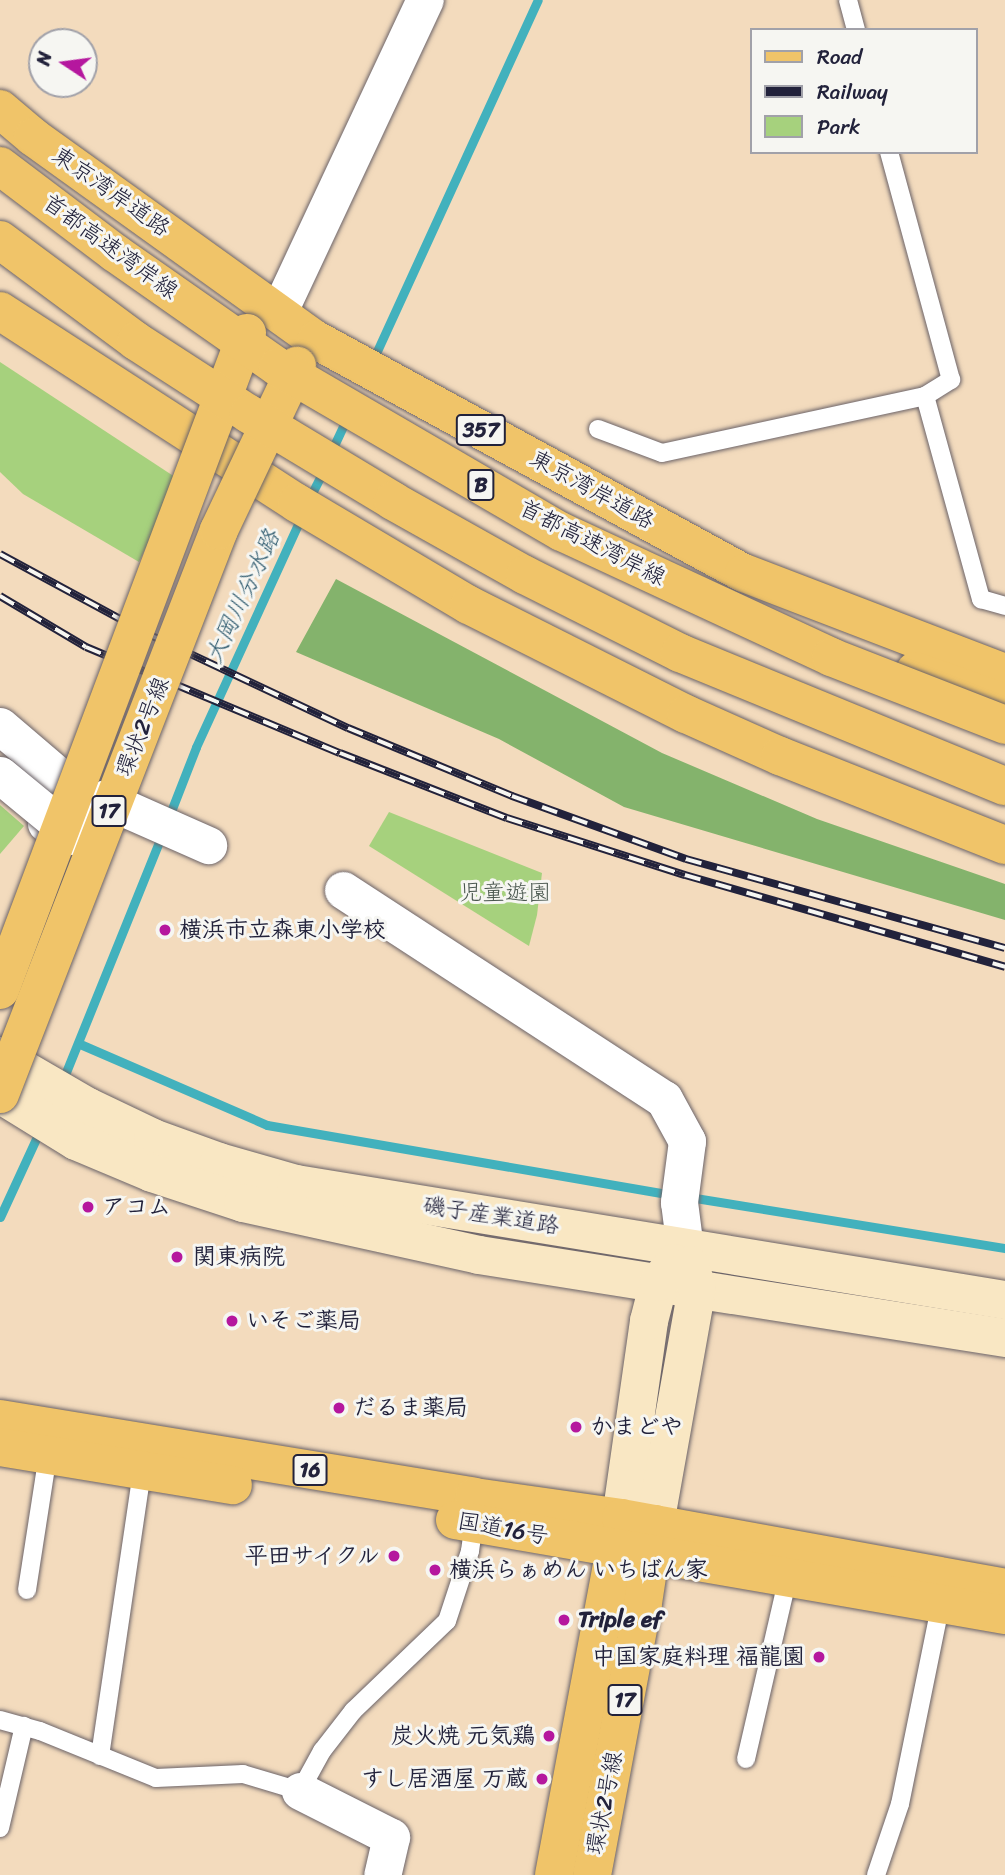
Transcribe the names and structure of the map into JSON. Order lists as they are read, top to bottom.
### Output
{
  "streets": {
    "main road": [
      "東京湾岸道路",
      "首都高速湾岸線",
      "357",
      "B",
      "環状2号線",
      "17",
      "16",
      "国道16号"
    ],
    "street": ["磯子産業道路"]
  },
  "crossings": [
    ["環状2号線", "磯子産業道路"],
    ["環状2号線", "国道16号"]
  ],
  "water": ["大岡川分水路"],
  "parks": ["児童遊園"],
  "places": [
    "横浜市立森東小学校",
    "アコム",
    "関東病院",
    "いそご薬局",
    "だるま薬局",
    "かまどや",
    "平田サイクル",
    "横浜らぁめん いちばん家",
    "Triple ef",
    "中国家庭料理 福龍園",
    "炭火焼 元気鶏",
    "すし居酒屋 万蔵"
  ],
  "legend": ["Road", "Railway", "Park"],
  "north": "left"
}
